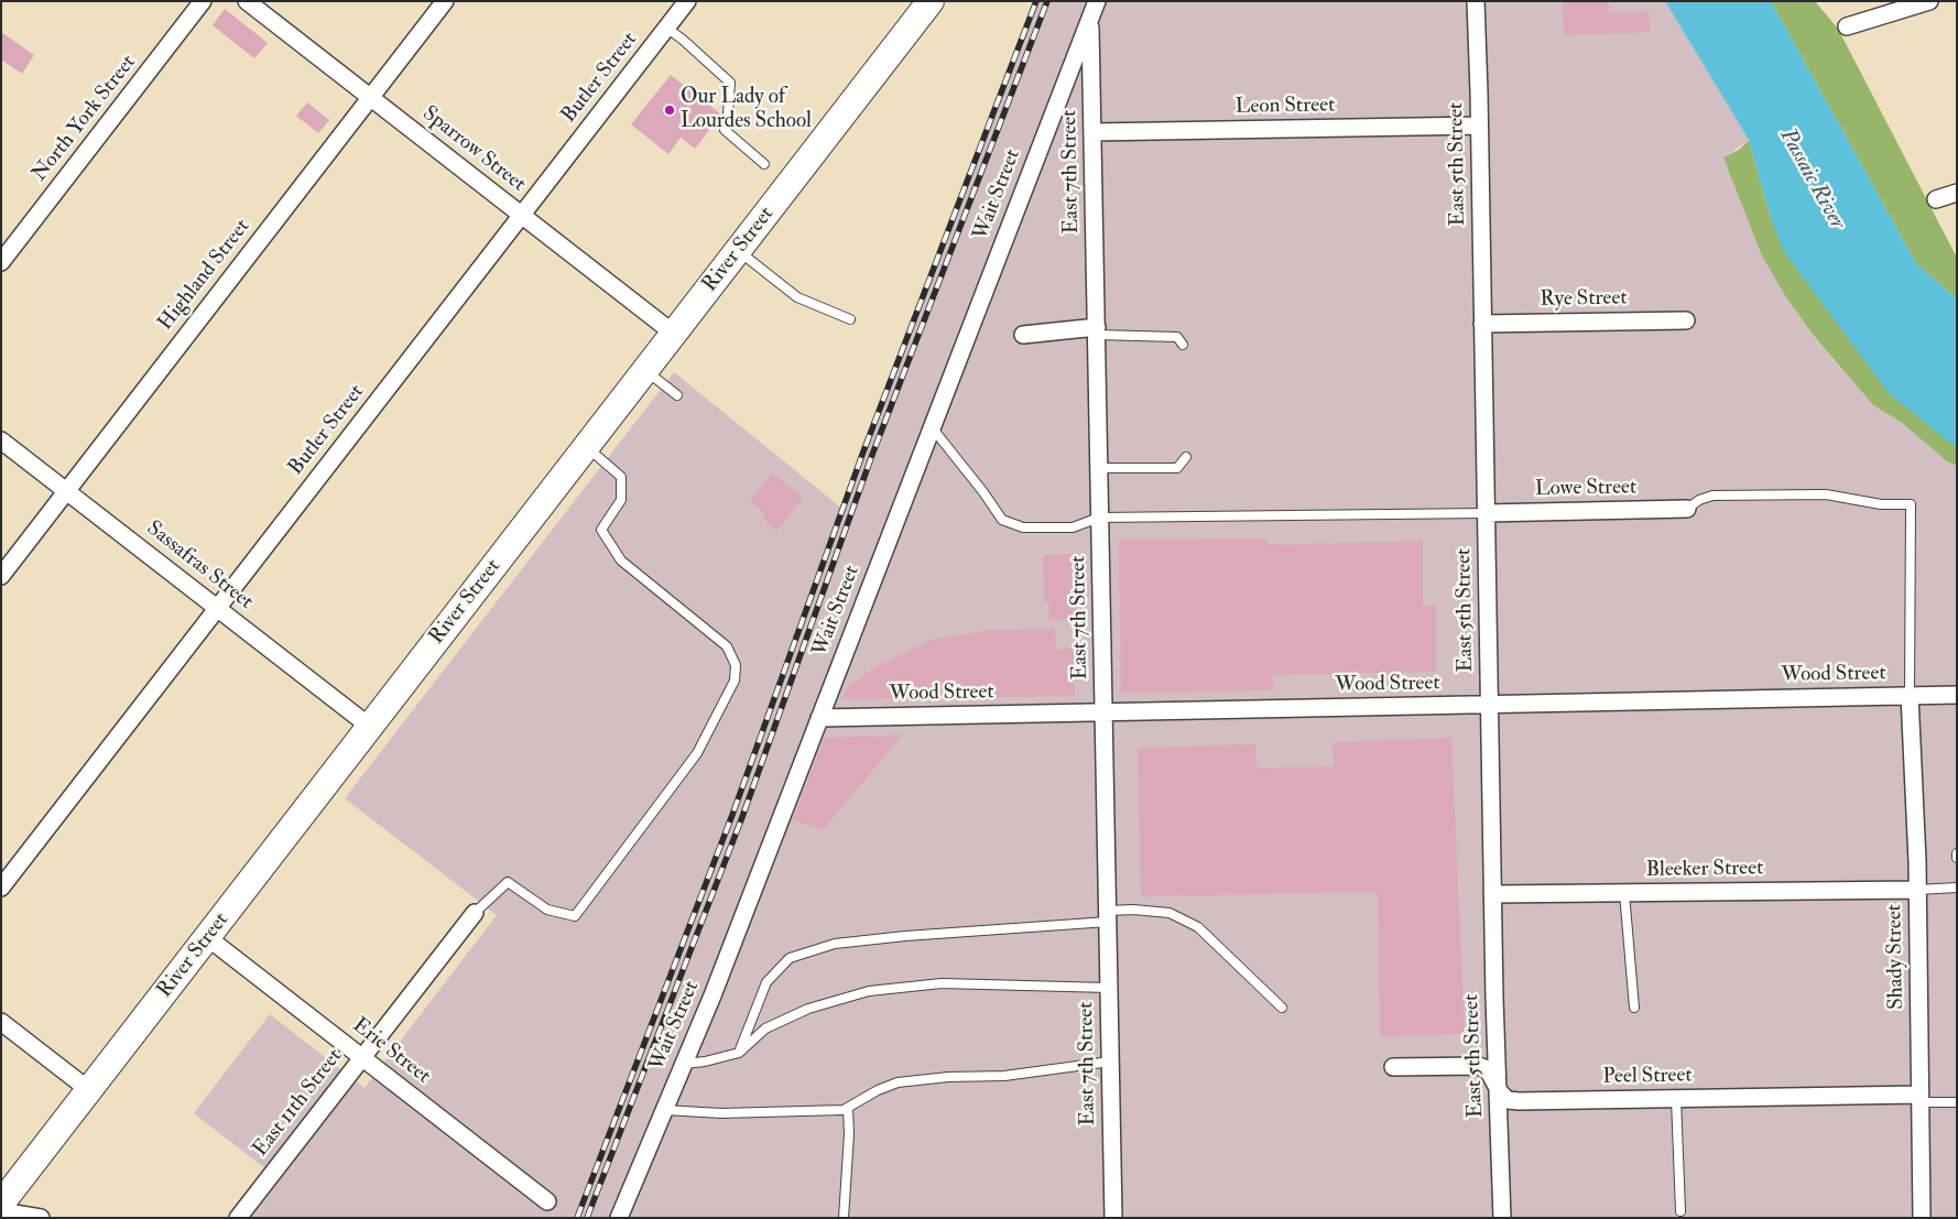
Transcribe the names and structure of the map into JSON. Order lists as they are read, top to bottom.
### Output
{
  "streets": {
    "main road": ["River Street"],
    "street": [
      "Butler Street",
      "Leon Street",
      "North York Street",
      "Sparrow Street",
      "East 5th Street",
      "East 7th Street",
      "Wait Street",
      "Highland Street",
      "Rye Street",
      "Lowe Street",
      "Sassafras Street",
      "Wood Street",
      "Bleeker Street",
      "Shady Street",
      "Erie Street",
      "Peel Street",
      "East 11th Street"
    ]
  },
  "crossings": [
    ["Butler Street", "Sparrow Street"],
    ["Butler Street", "Sassafras Street"],
    ["Leon Street", "East 5th Street"],
    ["Leon Street", "East 7th Street"],
    ["Sparrow Street", "River Street"],
    ["Sparrow Street", "Highland Street"],
    ["East 5th Street", "Rye Street"],
    ["East 5th Street", "Lowe Street"],
    ["East 5th Street", "Wood Street"],
    ["East 5th Street", "Bleeker Street"],
    ["East 5th Street", "Peel Street"],
    ["East 7th Street", "Wait Street"],
    ["East 7th Street", "Wood Street"],
    ["Wait Street", "Wood Street"],
    ["River Street", "Sassafras Street"],
    ["River Street", "Erie Street"],
    ["Highland Street", "Sassafras Street"],
    ["Wood Street", "Shady Street"],
    ["Bleeker Street", "Shady Street"],
    ["Shady Street", "Peel Street"],
    ["Erie Street", "East 11th Street"]
  ],
  "water": ["Passaic River"],
  "places": ["Our Lady of Lourdes School"]
}
